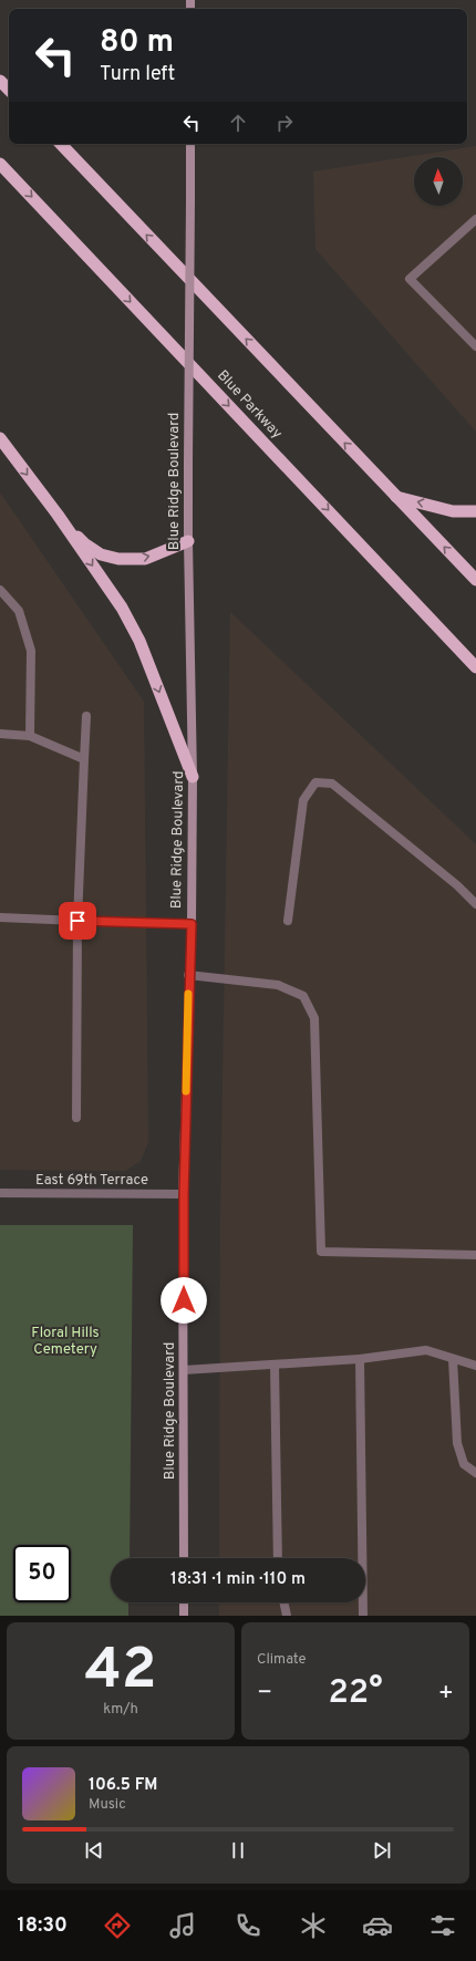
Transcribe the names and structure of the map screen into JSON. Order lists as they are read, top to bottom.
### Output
{
  "streets": {
    "highway": ["Blue Parkway"],
    "main road": ["Blue Ridge Boulevard"],
    "lane": ["East 69th Terrace"]
  },
  "crossings": [
    ["Blue Ridge Boulevard", "East 69th Terrace"]
  ],
  "parks": ["Floral Hills Cemetery"],
  "north": "top",
  "page": {
    "turn": ["80 m", "Turn left"],
    "limit": "50",
    "trip": "18:31 · 1 min · 110 m",
    "tile": [
      ["42", "km/h"],
      "Climate"
    ],
    "heat": ["−", "22°", "+"],
    "song": ["106.5 FM", "Music"],
    "tabs": "18:30"
  }
}
